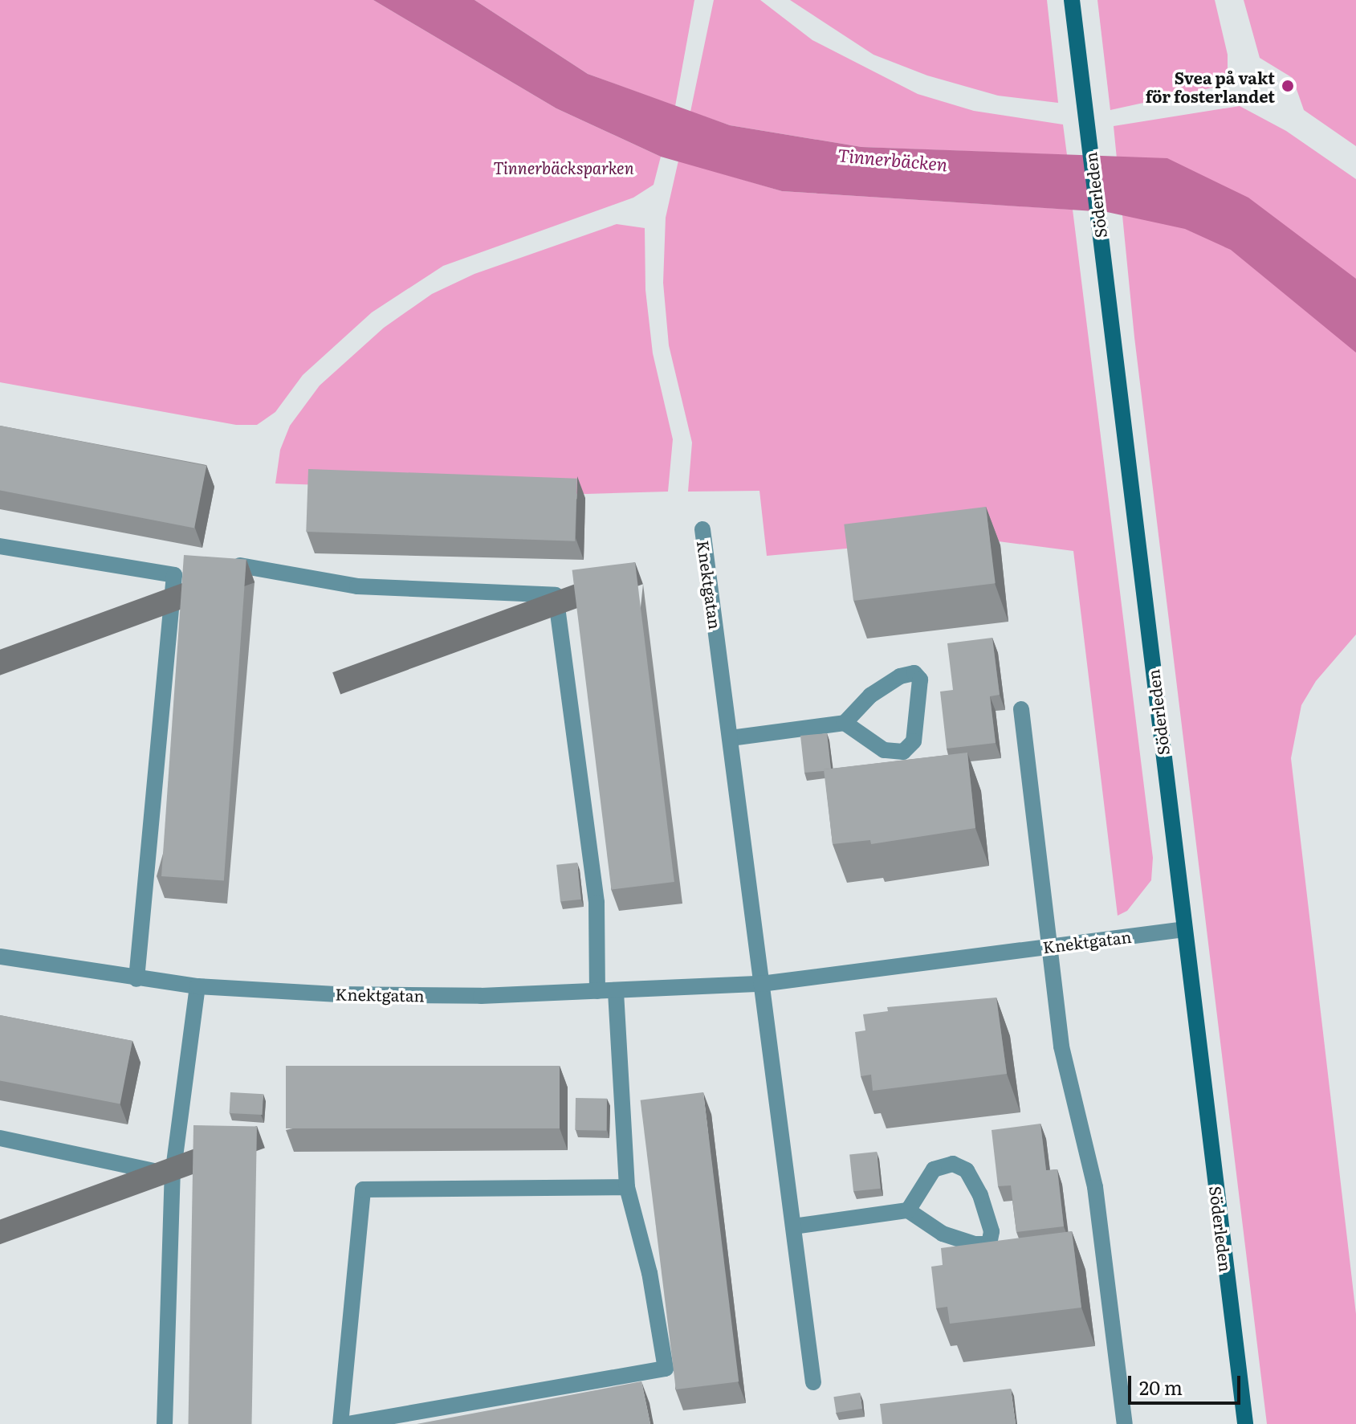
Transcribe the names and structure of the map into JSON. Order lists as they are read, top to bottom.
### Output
{
  "streets": {
    "main road": ["Söderleden"],
    "street": ["Knektgatan"]
  },
  "crossings": [
    ["Söderleden", "Knektgatan"]
  ],
  "water": ["Tinnerbäcken"],
  "parks": ["Tinnerbäcksparken"],
  "places": ["Svea på vakt för fosterlandet"],
  "scale_bar": "20 m"
}
